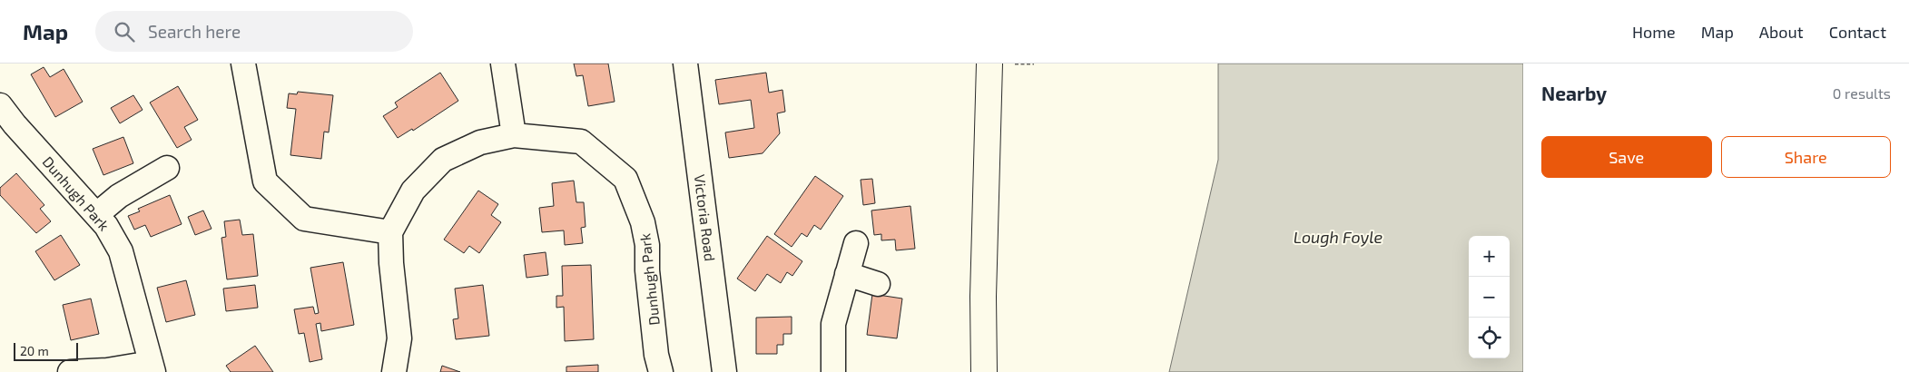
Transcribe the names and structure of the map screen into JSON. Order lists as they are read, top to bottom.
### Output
{
  "streets": {
    "street": ["Dunhugh Park", "Victoria Road"]
  },
  "water": ["Lough Foyle"],
  "scale_bar": "20 m",
  "page": {
    "header": "Map",
    "search": "Search here",
    "nav": [
      "Home",
      "Map",
      "About",
      "Contact"
    ],
    "heading": ["Nearby", "0 results"],
    "buttons": ["Save", "Share"],
    "map_buttons": ["+", "−"],
    "scale": "20 m"
  }
}
